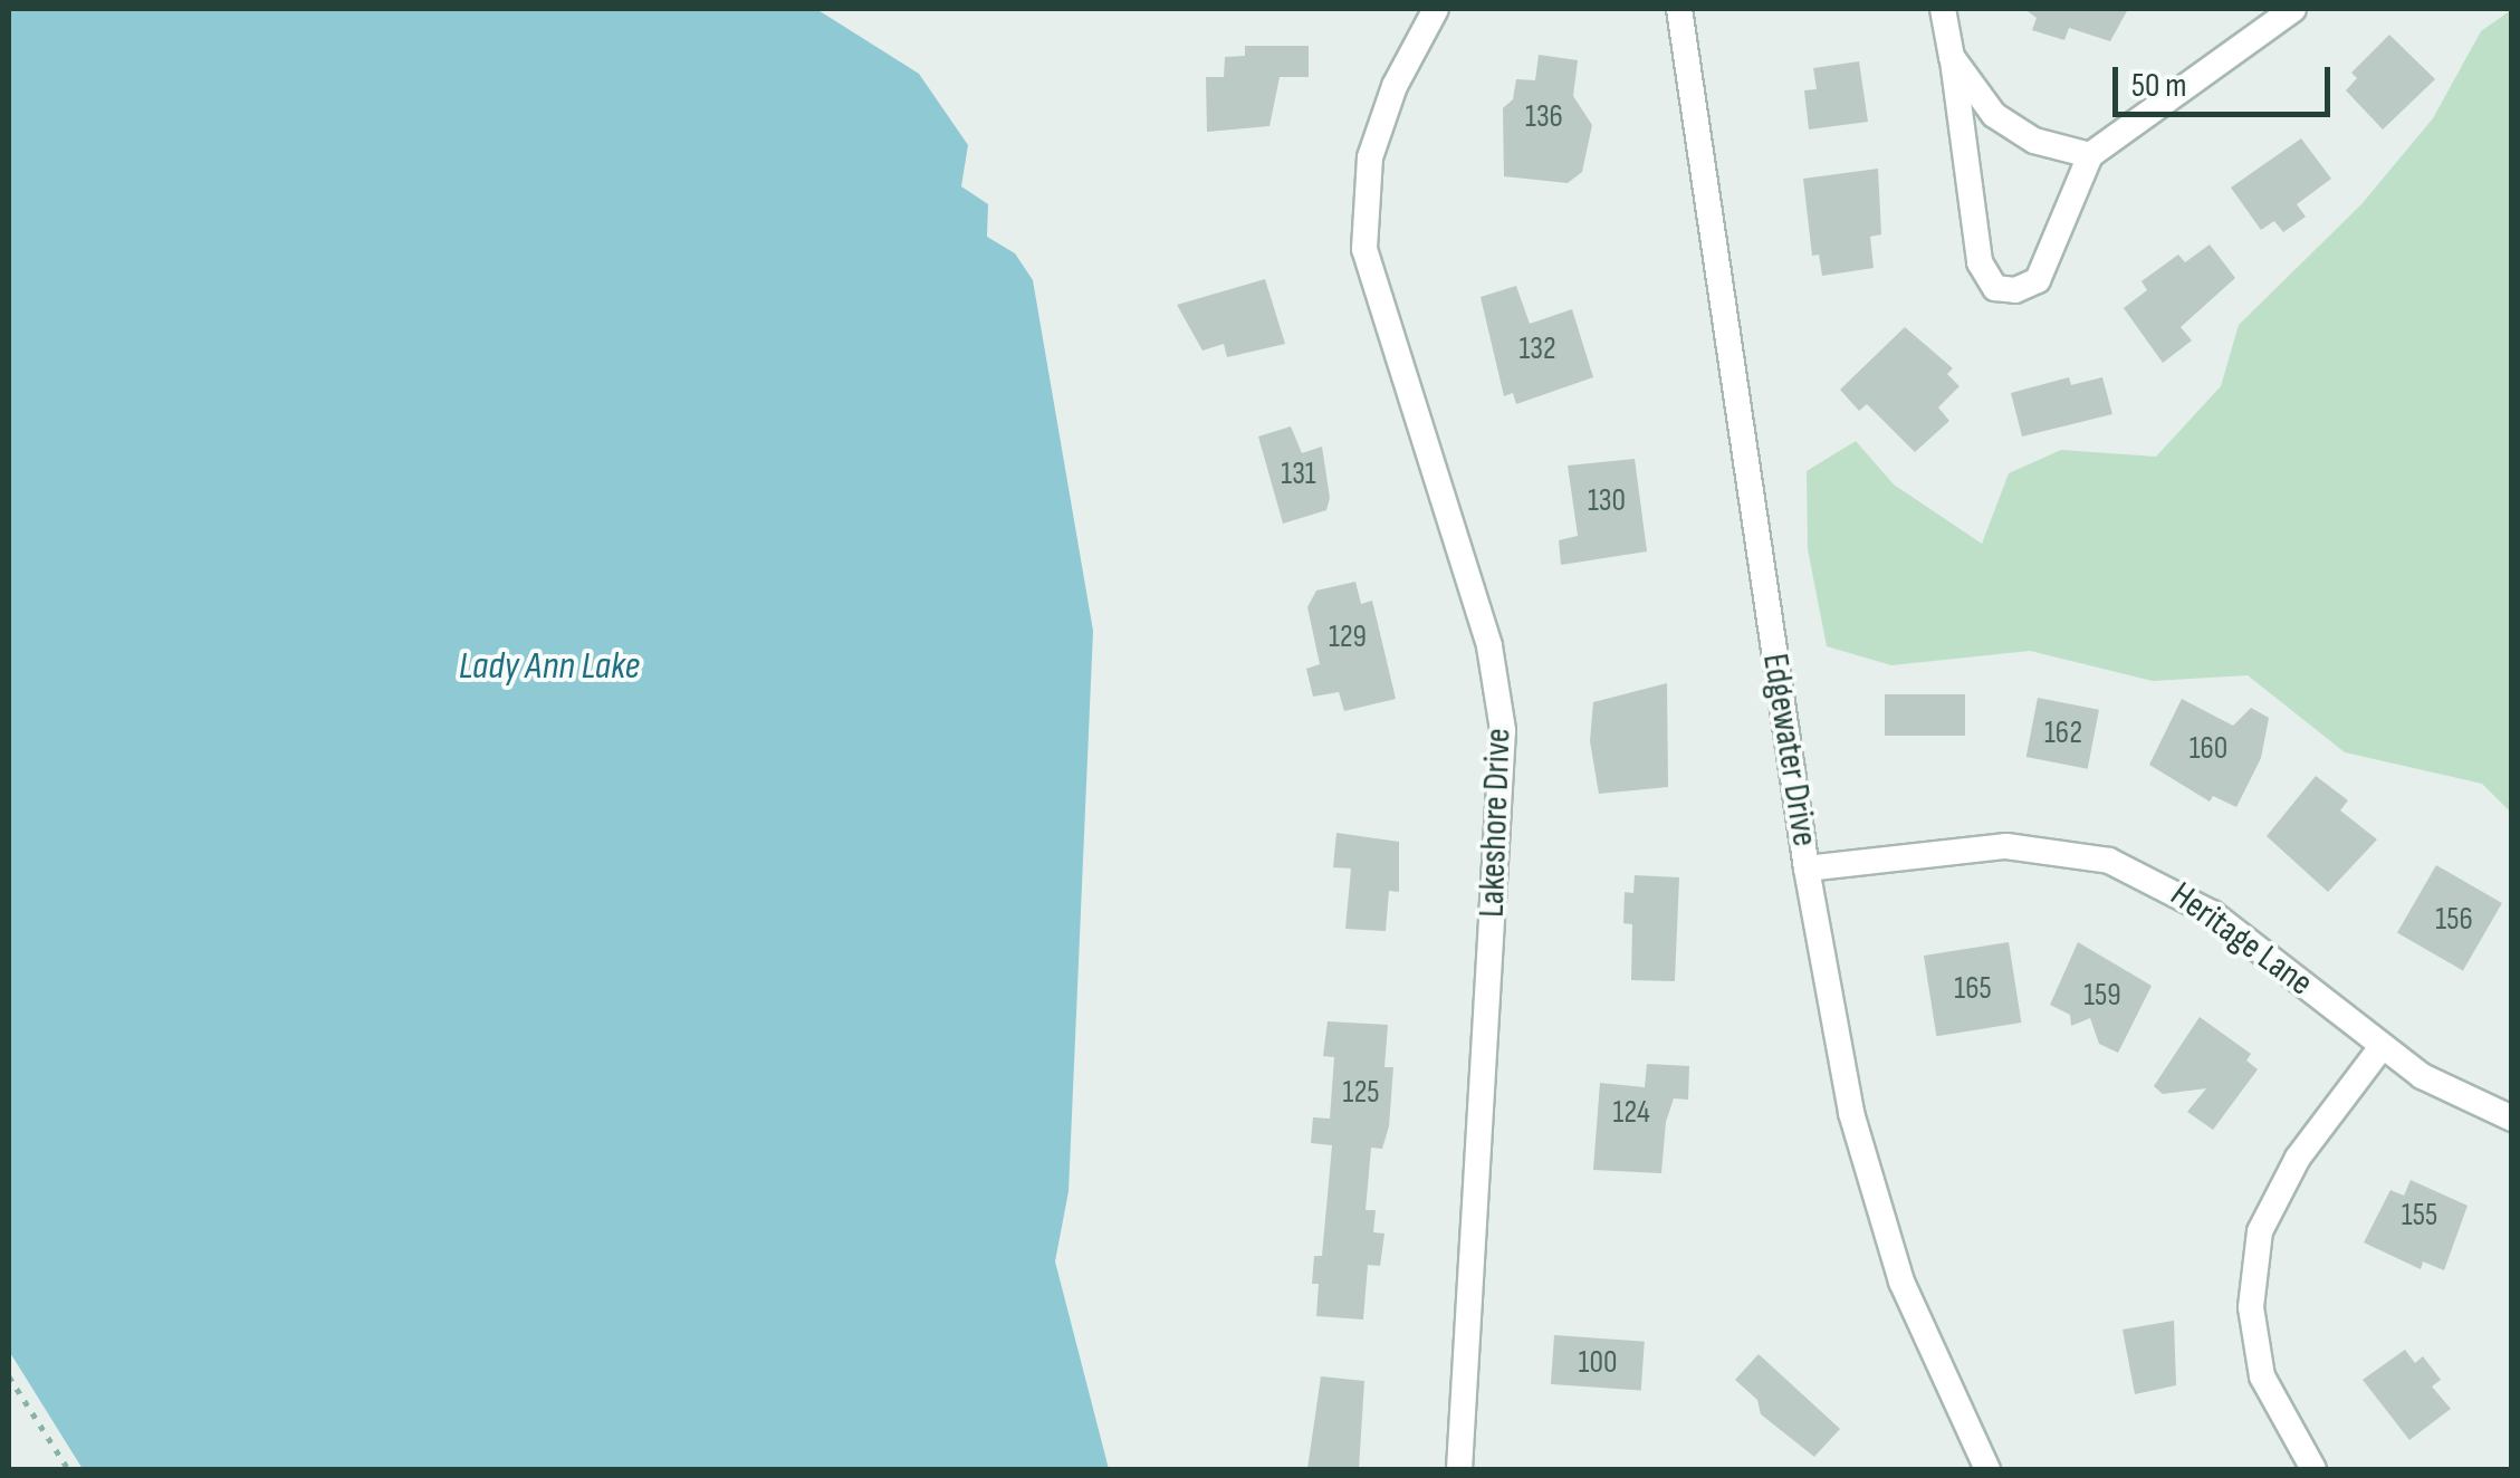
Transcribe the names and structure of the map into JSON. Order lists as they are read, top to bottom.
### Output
{
  "streets": {
    "street": ["Edgewater Drive", "Lakeshore Drive", "Heritage Lane"]
  },
  "crossings": [
    ["Edgewater Drive", "Heritage Lane"]
  ],
  "water": ["Lady Ann Lake"],
  "house_numbers": [
    "136",
    "132",
    "131",
    "130",
    "129",
    "162",
    "160",
    "156",
    "165",
    "159",
    "125",
    "124",
    "155",
    "100"
  ],
  "scale_bar": "50 m"
}
